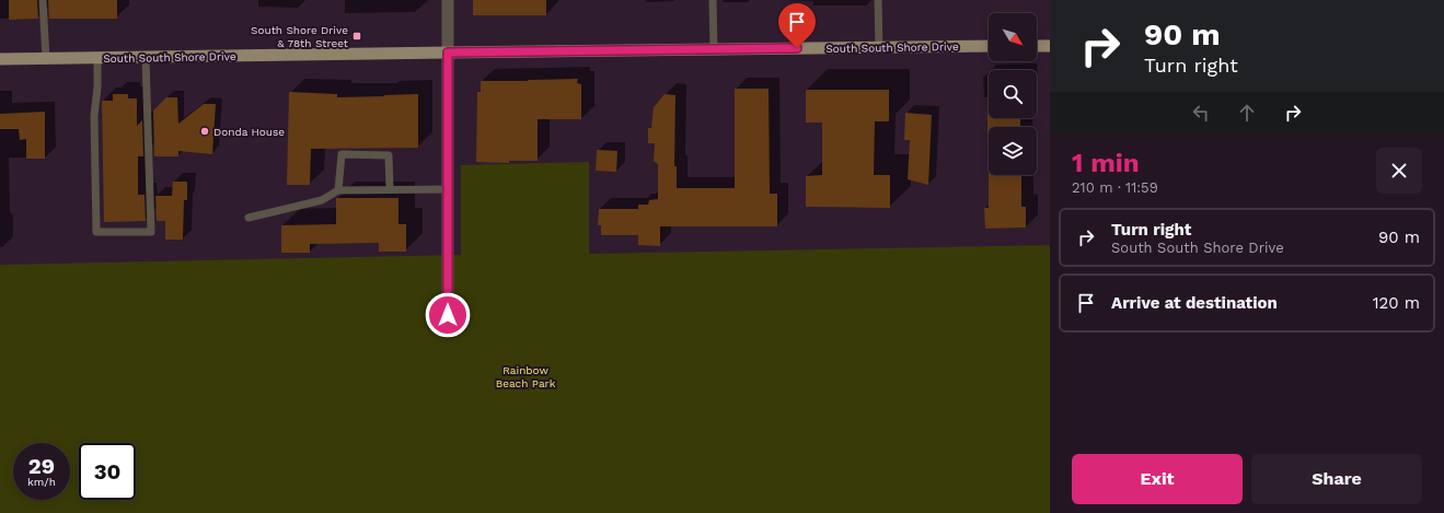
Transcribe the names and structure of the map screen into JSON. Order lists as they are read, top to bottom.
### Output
{
  "streets": {
    "main road": ["South South Shore Drive"]
  },
  "parks": ["Rainbow Beach Park"],
  "places": {
    "transit": ["South Shore Drive & 78th Street"],
    "other": ["Donda House"]
  },
  "north": "bottom right",
  "page": {
    "turn": ["90 m", "Turn right"],
    "heading": ["1 min", "210 m · 11:59"],
    "list": [
      {
        "name": "Turn right",
        "note": "South South Shore Drive",
        "value": "90 m"
      },
      {
        "name": "Arrive at destination",
        "value": "120 m"
      }
    ],
    "speed": "29 km/h",
    "limit": "30",
    "buttons": ["Exit", "Share"]
  }
}
